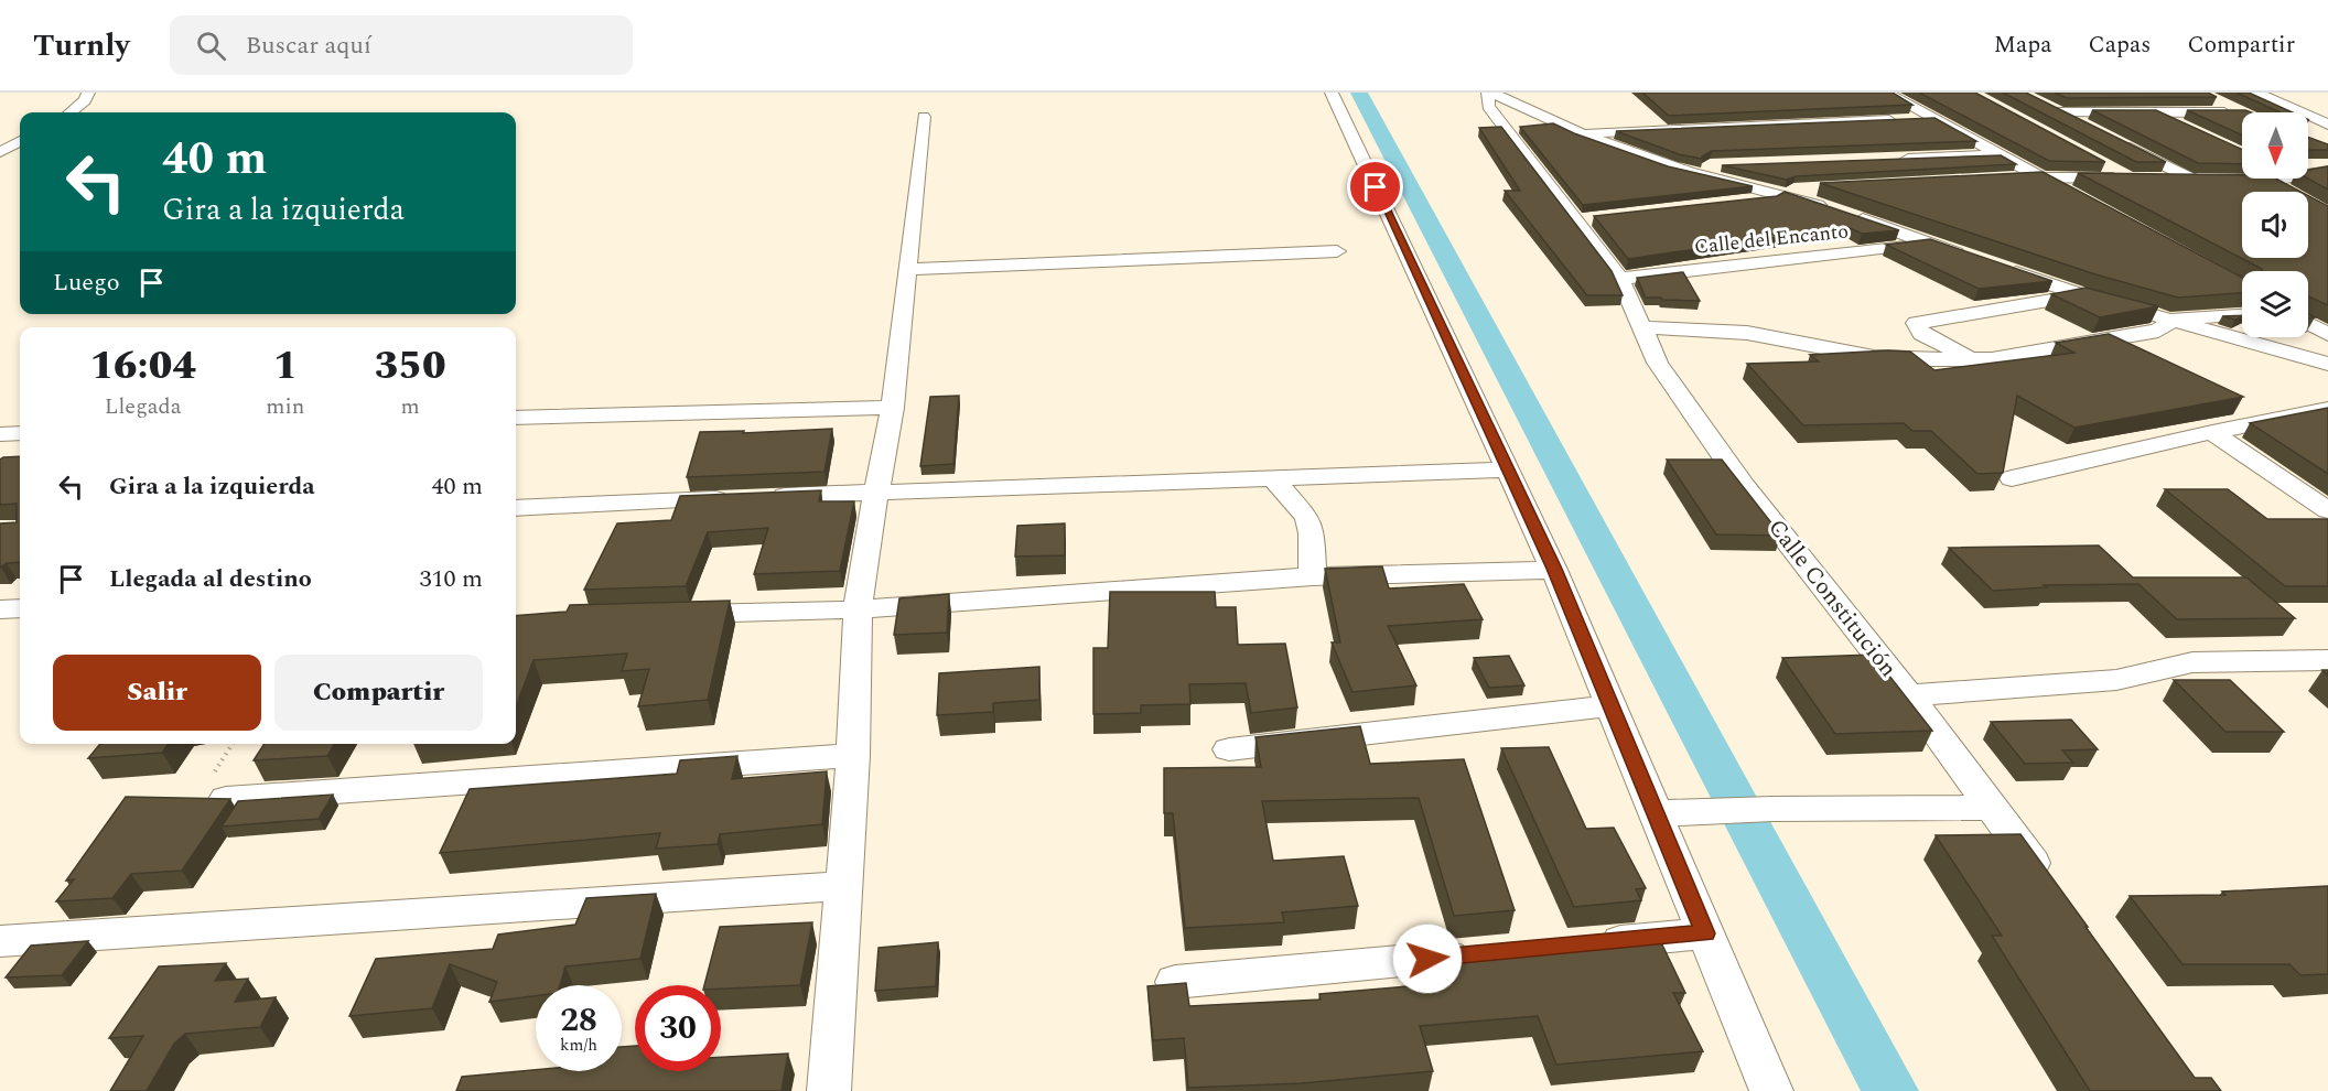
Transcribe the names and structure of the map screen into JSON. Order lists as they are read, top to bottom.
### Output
{
  "streets": {
    "street": ["Calle del Encanto", "Calle Constitución"]
  },
  "crossings": [
    ["Calle del Encanto", "Calle Constitución"]
  ],
  "north": "bottom",
  "page": {
    "header": "Turnly",
    "search": "Buscar aquí",
    "nav": ["Mapa", "Capas", "Compartir"],
    "turn": ["40 m", "Gira a la izquierda"],
    "then": "Luego",
    "eta": [
      "16:04",
      "Llegada",
      "1",
      "min",
      "350",
      "m"
    ],
    "list": [
      {
        "name": "Gira a la izquierda",
        "value": "40 m"
      },
      {
        "name": "Llegada al destino",
        "value": "310 m"
      }
    ],
    "buttons": ["Salir", "Compartir"],
    "speed": "28 km/h",
    "limit": "30"
  }
}
